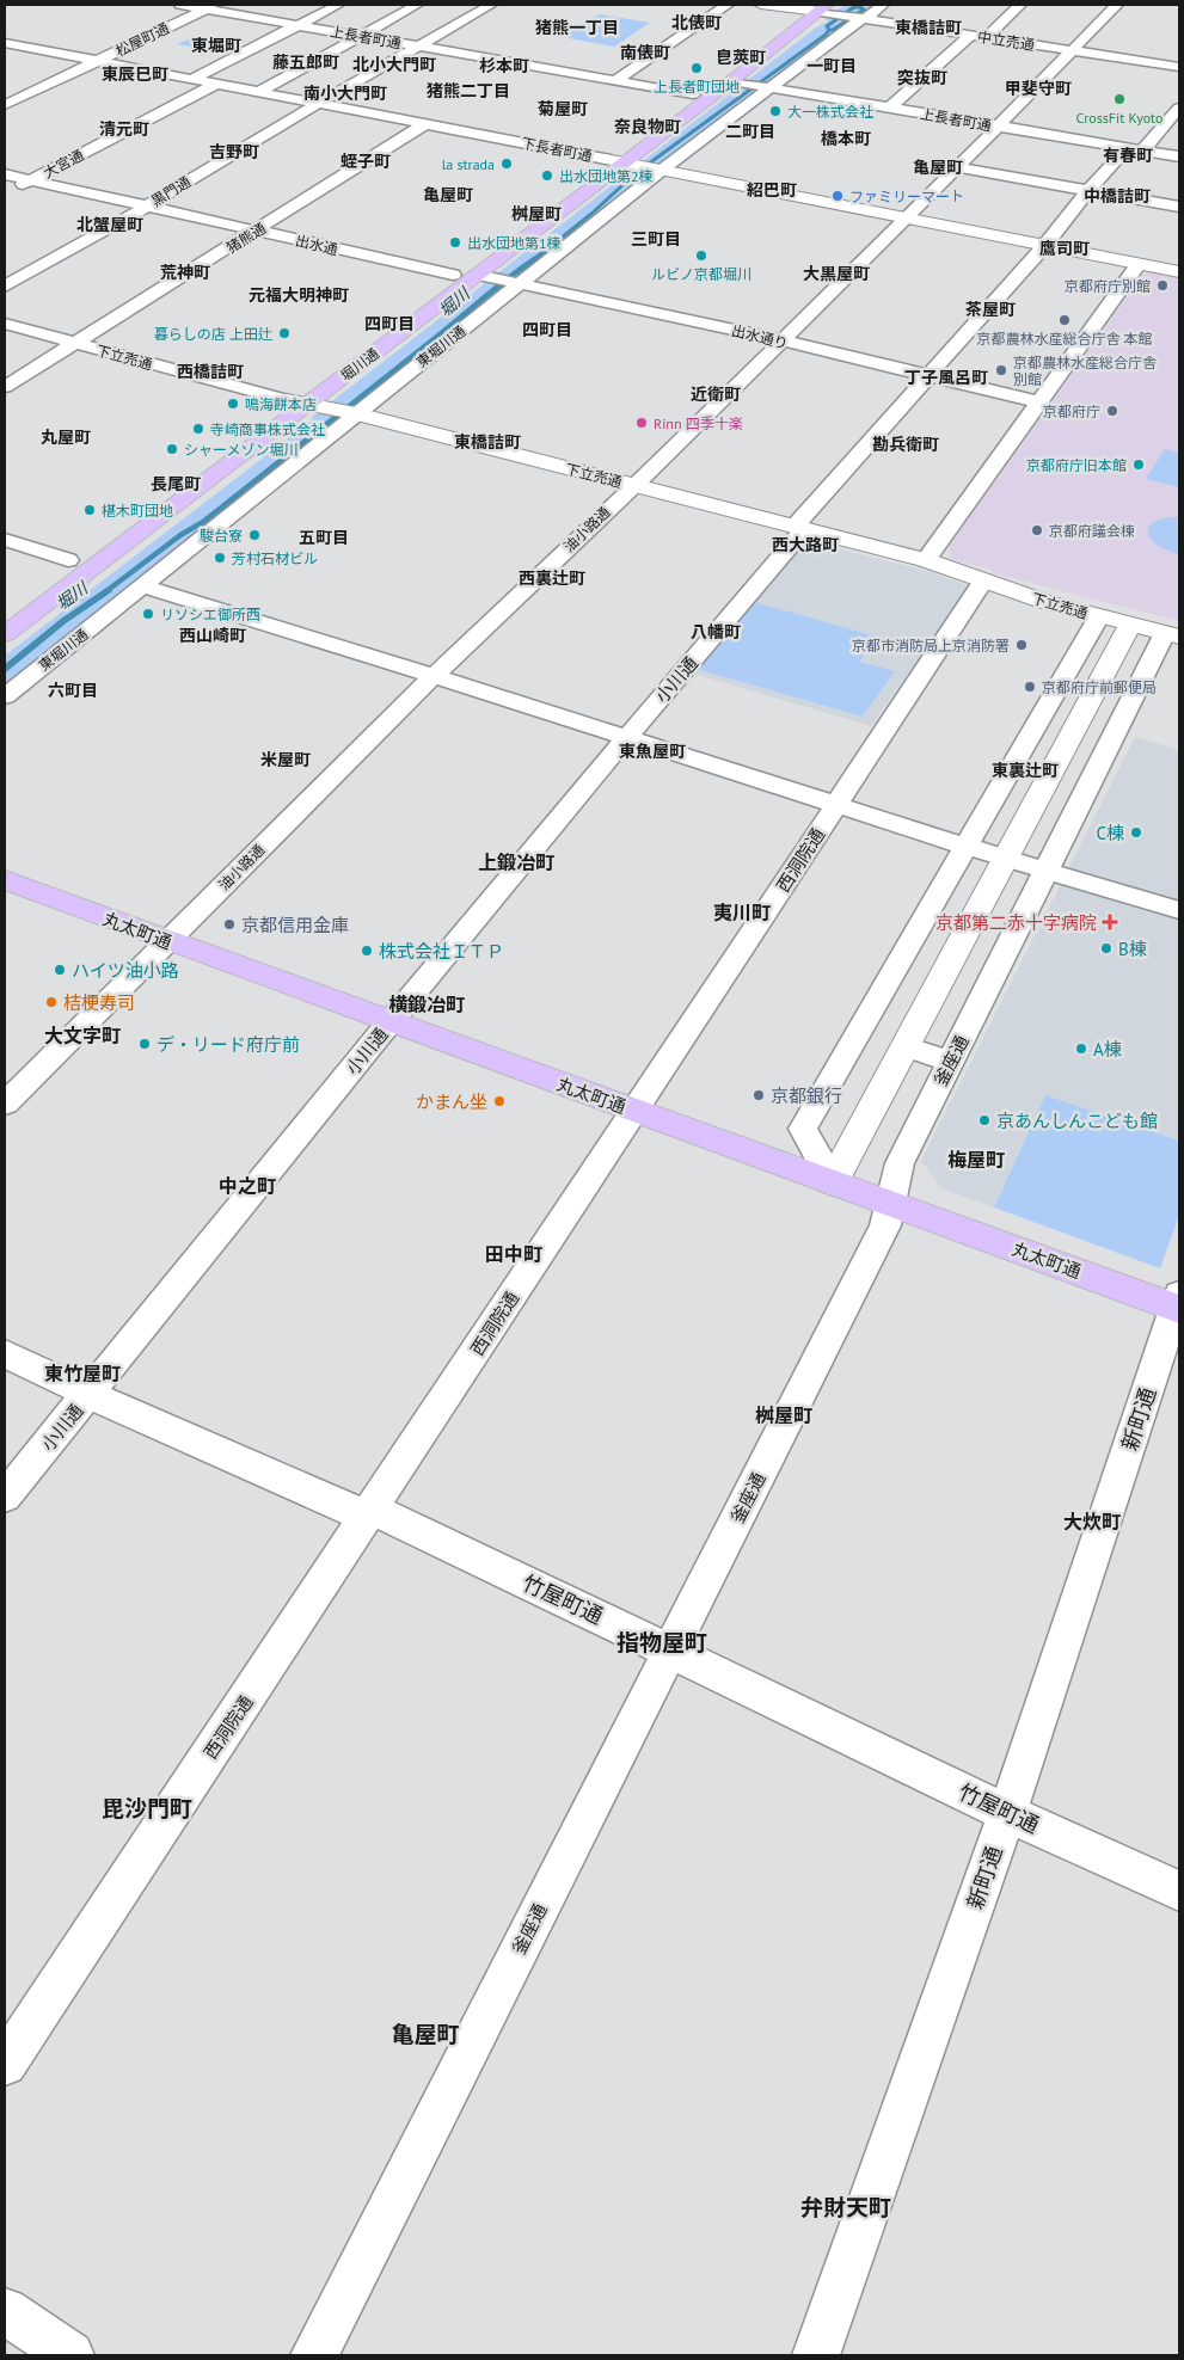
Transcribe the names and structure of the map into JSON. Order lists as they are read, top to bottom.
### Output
{
  "streets": {
    "main road": ["堀川通", "丸太町通"],
    "street": [
      "上長者町通",
      "松屋町通",
      "中立売通",
      "下長者町通",
      "大宮通",
      "黒門通",
      "猪熊通",
      "出水通",
      "出水通り",
      "東堀川通",
      "下立売通",
      "油小路通",
      "小川通",
      "西洞院通",
      "釜座通",
      "新町通",
      "竹屋町通"
    ]
  },
  "crossings": [
    ["上長者町通", "松屋町通"],
    ["上長者町通", "黒門通"],
    ["上長者町通", "東堀川通"],
    ["上長者町通", "堀川通"],
    ["上長者町通", "油小路通"],
    ["上長者町通", "小川通"],
    ["松屋町通", "下長者町通"],
    ["中立売通", "東堀川通"],
    ["中立売通", "堀川通"],
    ["中立売通", "油小路通"],
    ["下長者町通", "大宮通"],
    ["下長者町通", "黒門通"],
    ["下長者町通", "猪熊通"],
    ["下長者町通", "東堀川通"],
    ["下長者町通", "堀川通"],
    ["下長者町通", "油小路通"],
    ["下長者町通", "小川通"],
    ["大宮通", "出水通"],
    ["黒門通", "出水通"],
    ["猪熊通", "出水通"],
    ["猪熊通", "下立売通"],
    ["出水通", "堀川通"],
    ["出水通り", "東堀川通"],
    ["出水通り", "堀川通"],
    ["出水通り", "油小路通"],
    ["出水通り", "小川通"],
    ["東堀川通", "下立売通"],
    ["下立売通", "堀川通"],
    ["下立売通", "油小路通"],
    ["下立売通", "小川通"],
    ["下立売通", "西洞院通"],
    ["下立売通", "釜座通"],
    ["油小路通", "丸太町通"],
    ["小川通", "丸太町通"],
    ["小川通", "竹屋町通"],
    ["西洞院通", "丸太町通"],
    ["西洞院通", "竹屋町通"],
    ["丸太町通", "釜座通"],
    ["丸太町通", "新町通"],
    ["釜座通", "竹屋町通"],
    ["新町通", "竹屋町通"]
  ],
  "districts": [
    "北俵町",
    "猪熊一丁目",
    "東橋詰町",
    "東堀町",
    "南俵町",
    "皀莢町",
    "藤五郎町",
    "北小大門町",
    "杉本町",
    "一町目",
    "東辰巳町",
    "突抜町",
    "甲斐守町",
    "猪熊二丁目",
    "南小大門町",
    "菊屋町",
    "奈良物町",
    "清元町",
    "二町目",
    "橋本町",
    "吉野町",
    "有春町",
    "蛭子町",
    "亀屋町",
    "紹巴町",
    "亀屋町",
    "中橋詰町",
    "桝屋町",
    "北蟹屋町",
    "三町目",
    "鷹司町",
    "荒神町",
    "大黒屋町",
    "元福大明神町",
    "茶屋町",
    "四町目",
    "四町目",
    "西橋詰町",
    "丁子風呂町",
    "近衛町",
    "丸屋町",
    "東橋詰町",
    "勘兵衛町",
    "長尾町",
    "五町目",
    "西大路町",
    "西裏辻町",
    "八幡町",
    "西山崎町",
    "六町目",
    "東魚屋町",
    "米屋町",
    "東裏辻町",
    "上鍛冶町",
    "夷川町",
    "横鍛冶町",
    "大文字町",
    "梅屋町",
    "中之町",
    "田中町",
    "東竹屋町",
    "桝屋町",
    "大炊町",
    "指物屋町",
    "毘沙門町",
    "亀屋町",
    "弁財天町"
  ],
  "water": ["堀川"],
  "places": {
    "other": [
      "上長者町団地",
      "CrossFit Kyoto",
      "大一株式会社",
      "la strada",
      "出水団地第2棟",
      "ファミリーマート",
      "出水団地第1棟",
      "ルビノ京都堀川",
      "京都府庁別館",
      "京都農林水産総合庁舎 本館",
      "暮らしの店 上田辻",
      "京都農林水産総合庁舎 別館",
      "鳴海餅本店",
      "京都府庁",
      "Rinn 四季十楽",
      "寺崎商事株式会社",
      "シャーメゾン堀川",
      "京都府庁旧本館",
      "椹木町団地",
      "京都府議会棟",
      "駿台寮",
      "芳村石材ビル",
      "リソシエ御所西",
      "京都市消防局上京消防署",
      "京都府庁前郵便局",
      "C棟",
      "京都信用金庫",
      "B棟",
      "株式会社ＩＴＰ",
      "ハイツ油小路",
      "桔梗寿司",
      "デ・リード府庁前",
      "A棟",
      "京都銀行",
      "かまん坐",
      "京あんしんこども館"
    ],
    "health": ["京都第二赤十字病院"]
  }
}
